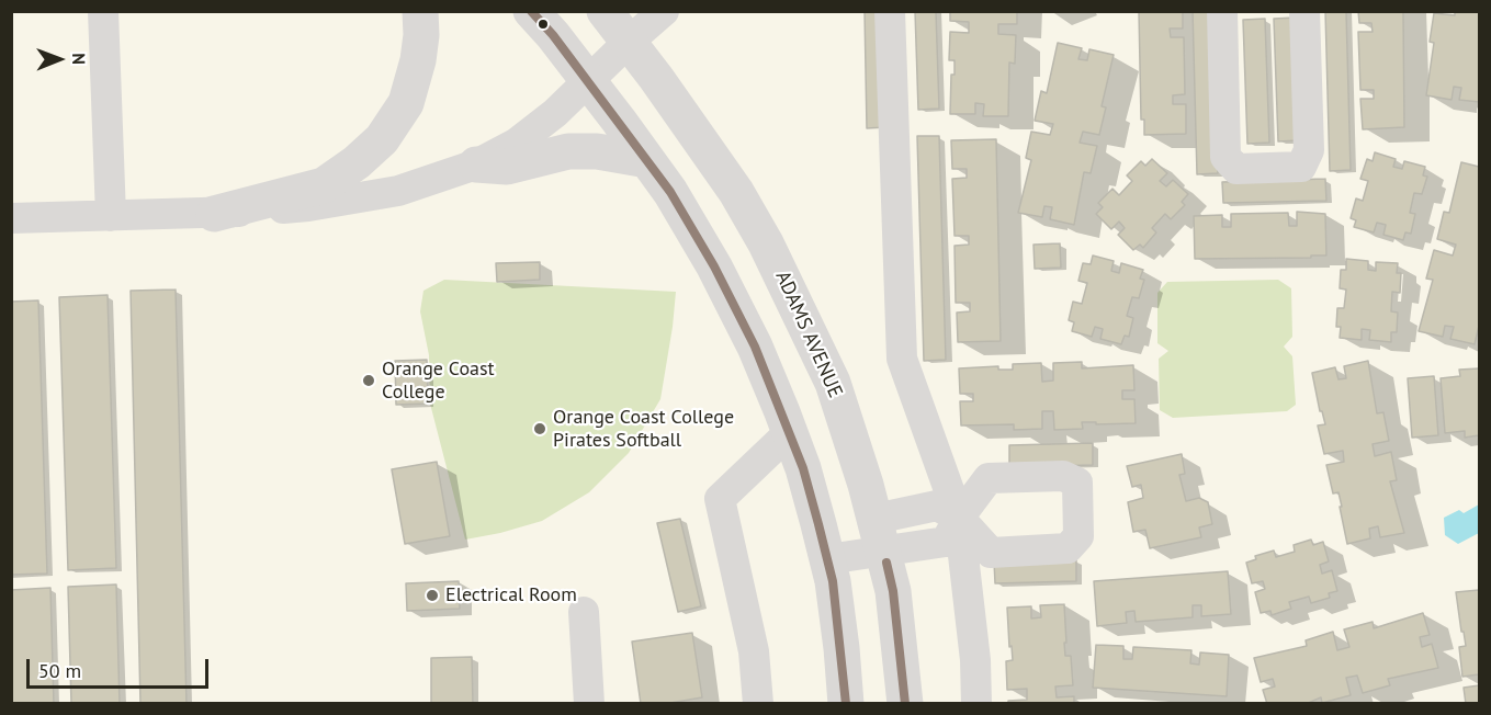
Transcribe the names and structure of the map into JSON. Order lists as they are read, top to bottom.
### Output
{
  "streets": {
    "main road": ["ADAMS AVENUE"]
  },
  "places": ["Orange Coast College", "Orange Coast College Pirates Softball", "Electrical Room"],
  "scale_bar": "50 m",
  "north": "right"
}
